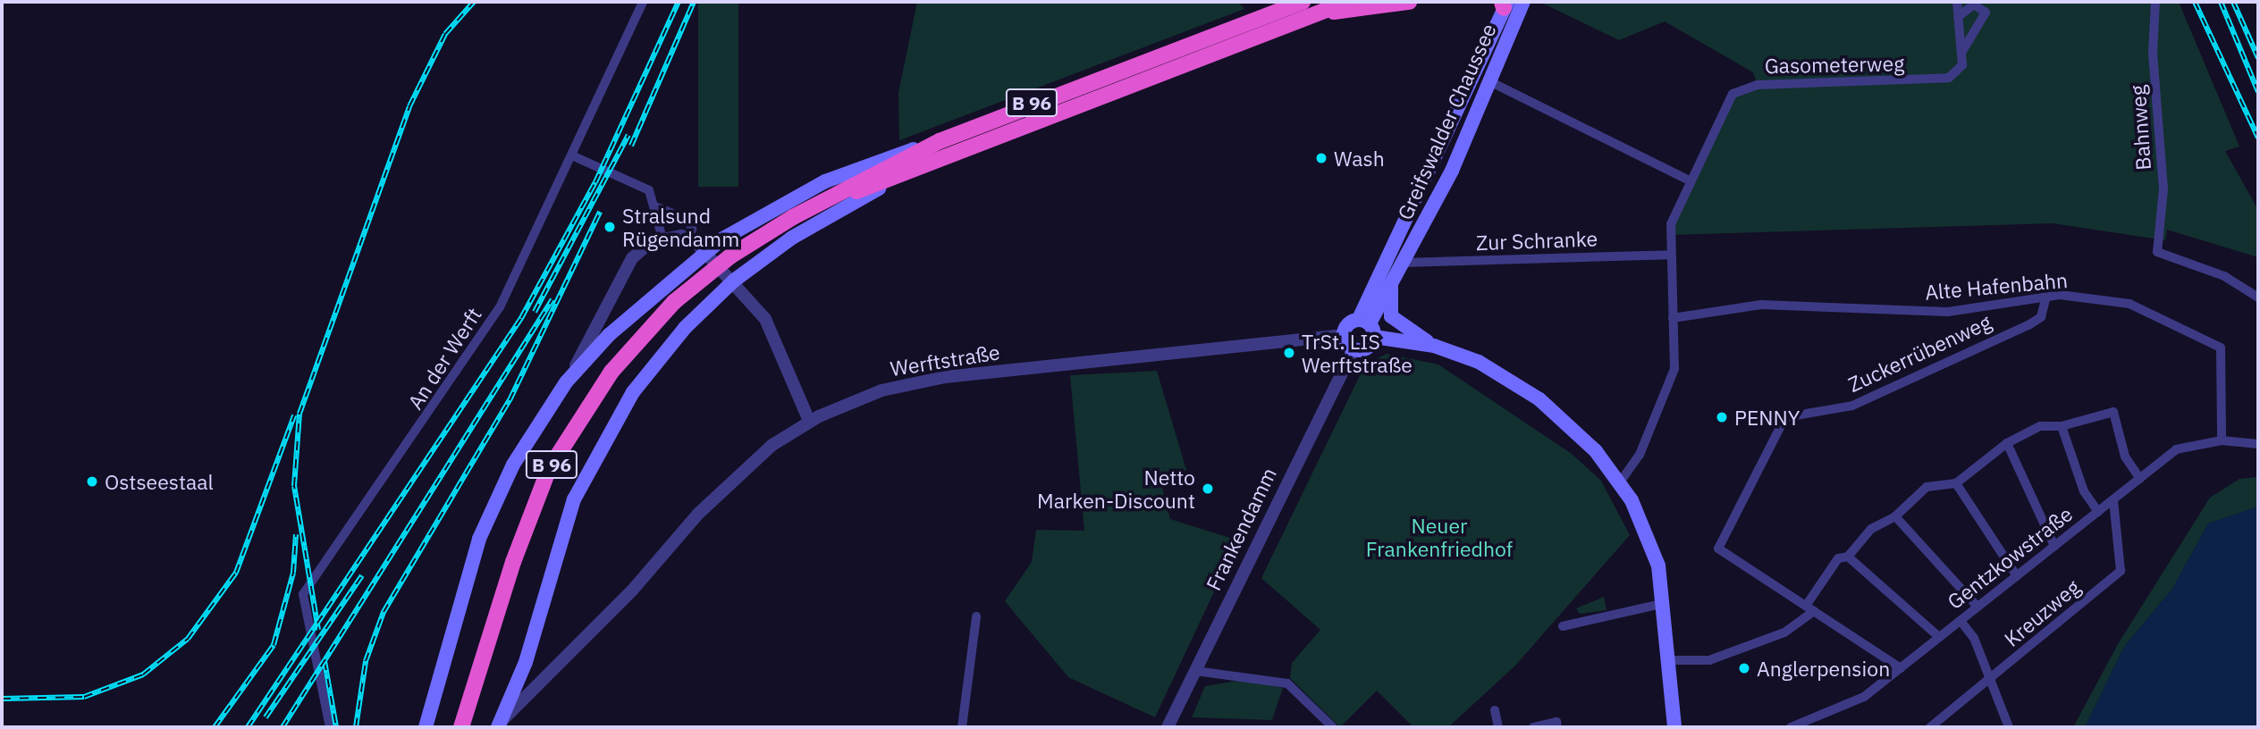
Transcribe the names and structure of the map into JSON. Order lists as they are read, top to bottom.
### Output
{
  "streets": {
    "highway": ["B 96"],
    "main road": ["Greifswalder Chaussee"],
    "street": [
      "Gasometerweg",
      "Bahnweg",
      "Zur Schranke",
      "Alte Hafenbahn",
      "Zuckerrübenweg",
      "An der Werft",
      "Werftstraße",
      "Frankendamm",
      "Gentzkowstraße",
      "Kreuzweg"
    ]
  },
  "crossings": [
    ["Gasometerweg", "Zur Schranke"],
    ["Gasometerweg", "Alte Hafenbahn"],
    ["Greifswalder Chaussee", "Zur Schranke"],
    ["Alte Hafenbahn", "Zuckerrübenweg"],
    ["Alte Hafenbahn", "Gentzkowstraße"],
    ["Gentzkowstraße", "Kreuzweg"]
  ],
  "parks": ["Neuer Frankenfriedhof"],
  "places": [
    "Wash",
    "Stralsund Rügendamm",
    "TrSt. LIS Werftstraße",
    "PENNY",
    "Ostseestaal",
    "Netto Marken-Discount",
    "Anglerpension"
  ]
}
